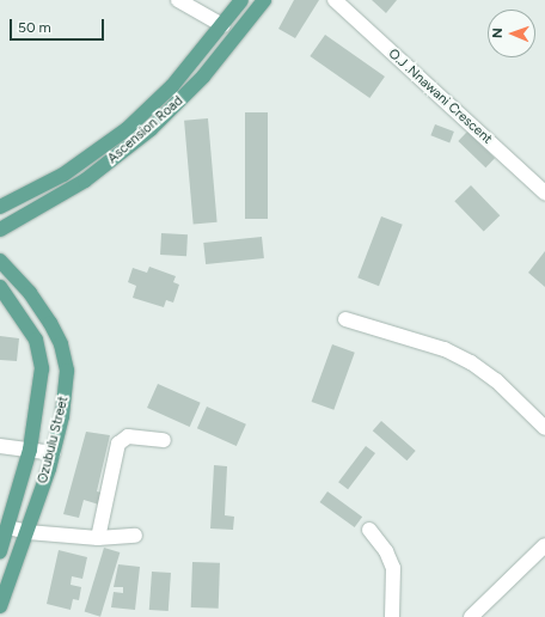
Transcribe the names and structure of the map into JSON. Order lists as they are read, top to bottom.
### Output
{
  "streets": {
    "main road": ["Ascension Road", "Ozubulu Street"],
    "street": ["O.J .Nnawani Crescent"]
  },
  "scale_bar": "50 m",
  "north": "left"
}
